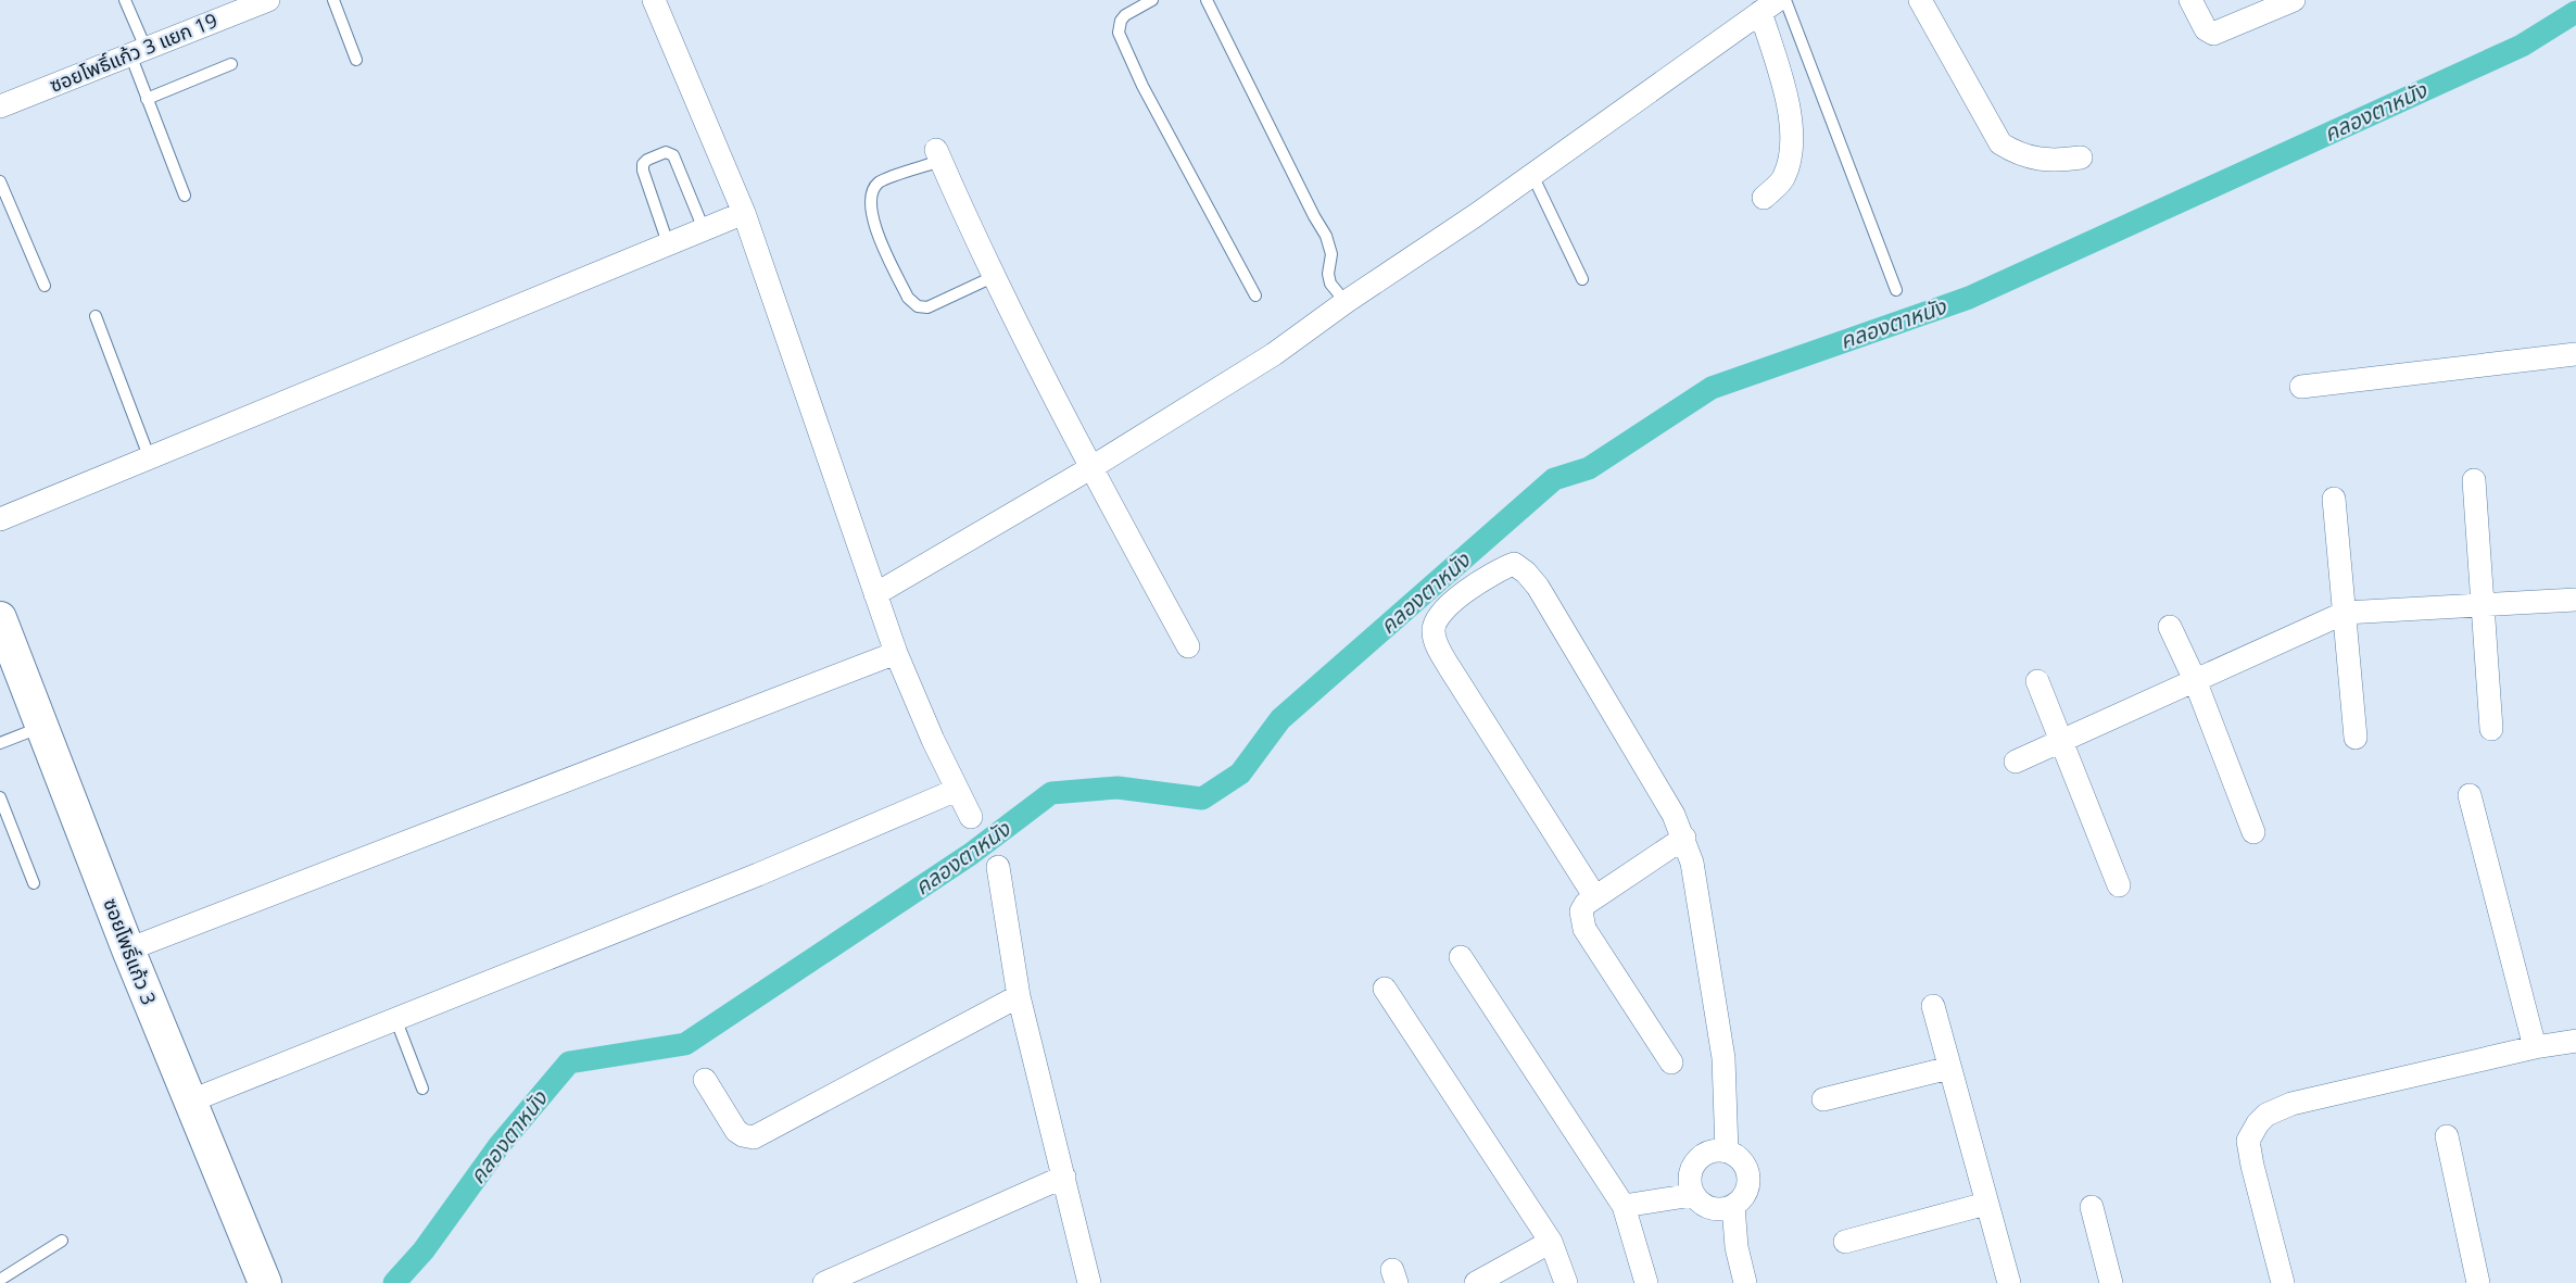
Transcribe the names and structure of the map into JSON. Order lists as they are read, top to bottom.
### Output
{
  "streets": {
    "street": ["ซอยโพธิ์แก้ว 3 แยก 19", "ซอยโพธิ์แก้ว 3"]
  },
  "water": ["คลองตาหนัง"]
}
